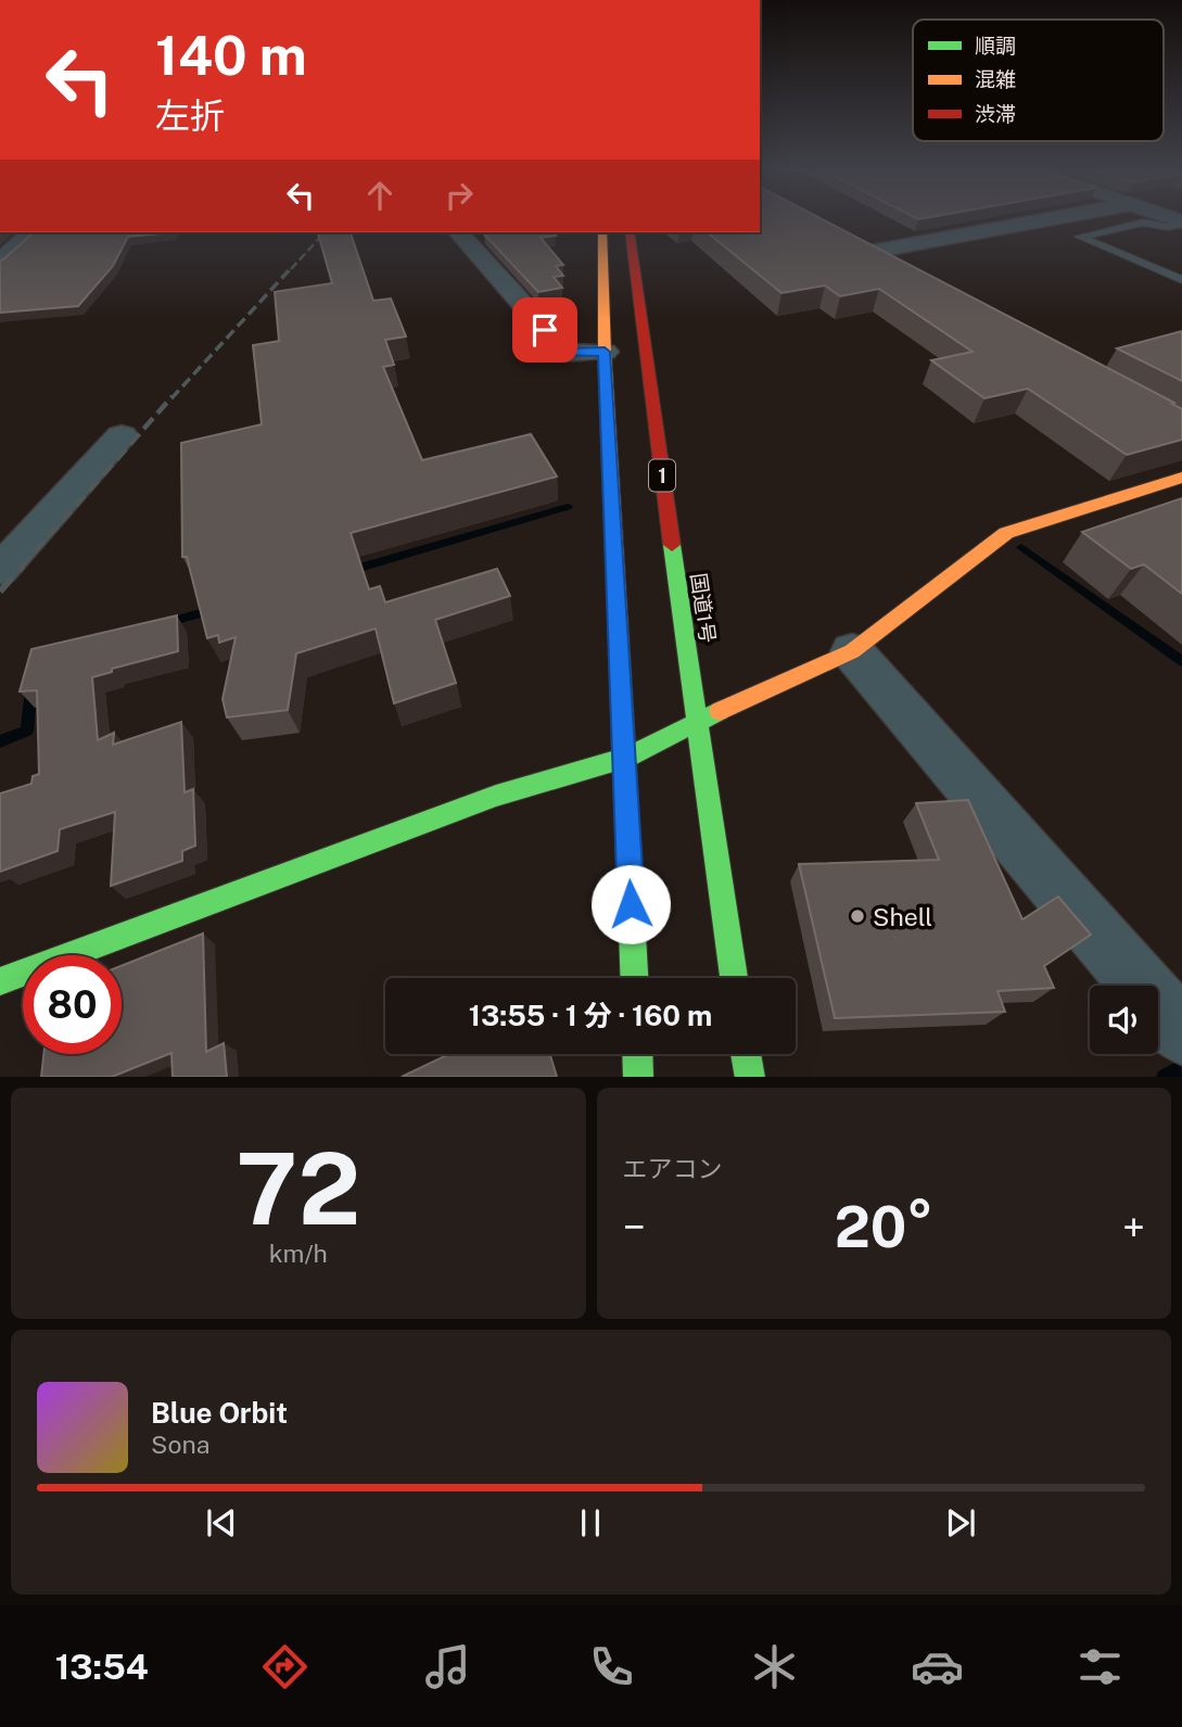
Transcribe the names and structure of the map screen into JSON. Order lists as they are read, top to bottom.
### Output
{
  "streets": {
    "main road": ["1", "国道1号"]
  },
  "places": ["Shell"],
  "legend": ["順調", "混雑", "渋滞"],
  "page": {
    "turn": ["140 m", "左折"],
    "limit": "80",
    "trip": "13:55 · 1 分 · 160 m",
    "tile": [
      ["72", "km/h"],
      "エアコン"
    ],
    "heat": ["−", "20°", "+"],
    "song": ["Blue Orbit", "Sona"],
    "tabs": "13:54"
  }
}
